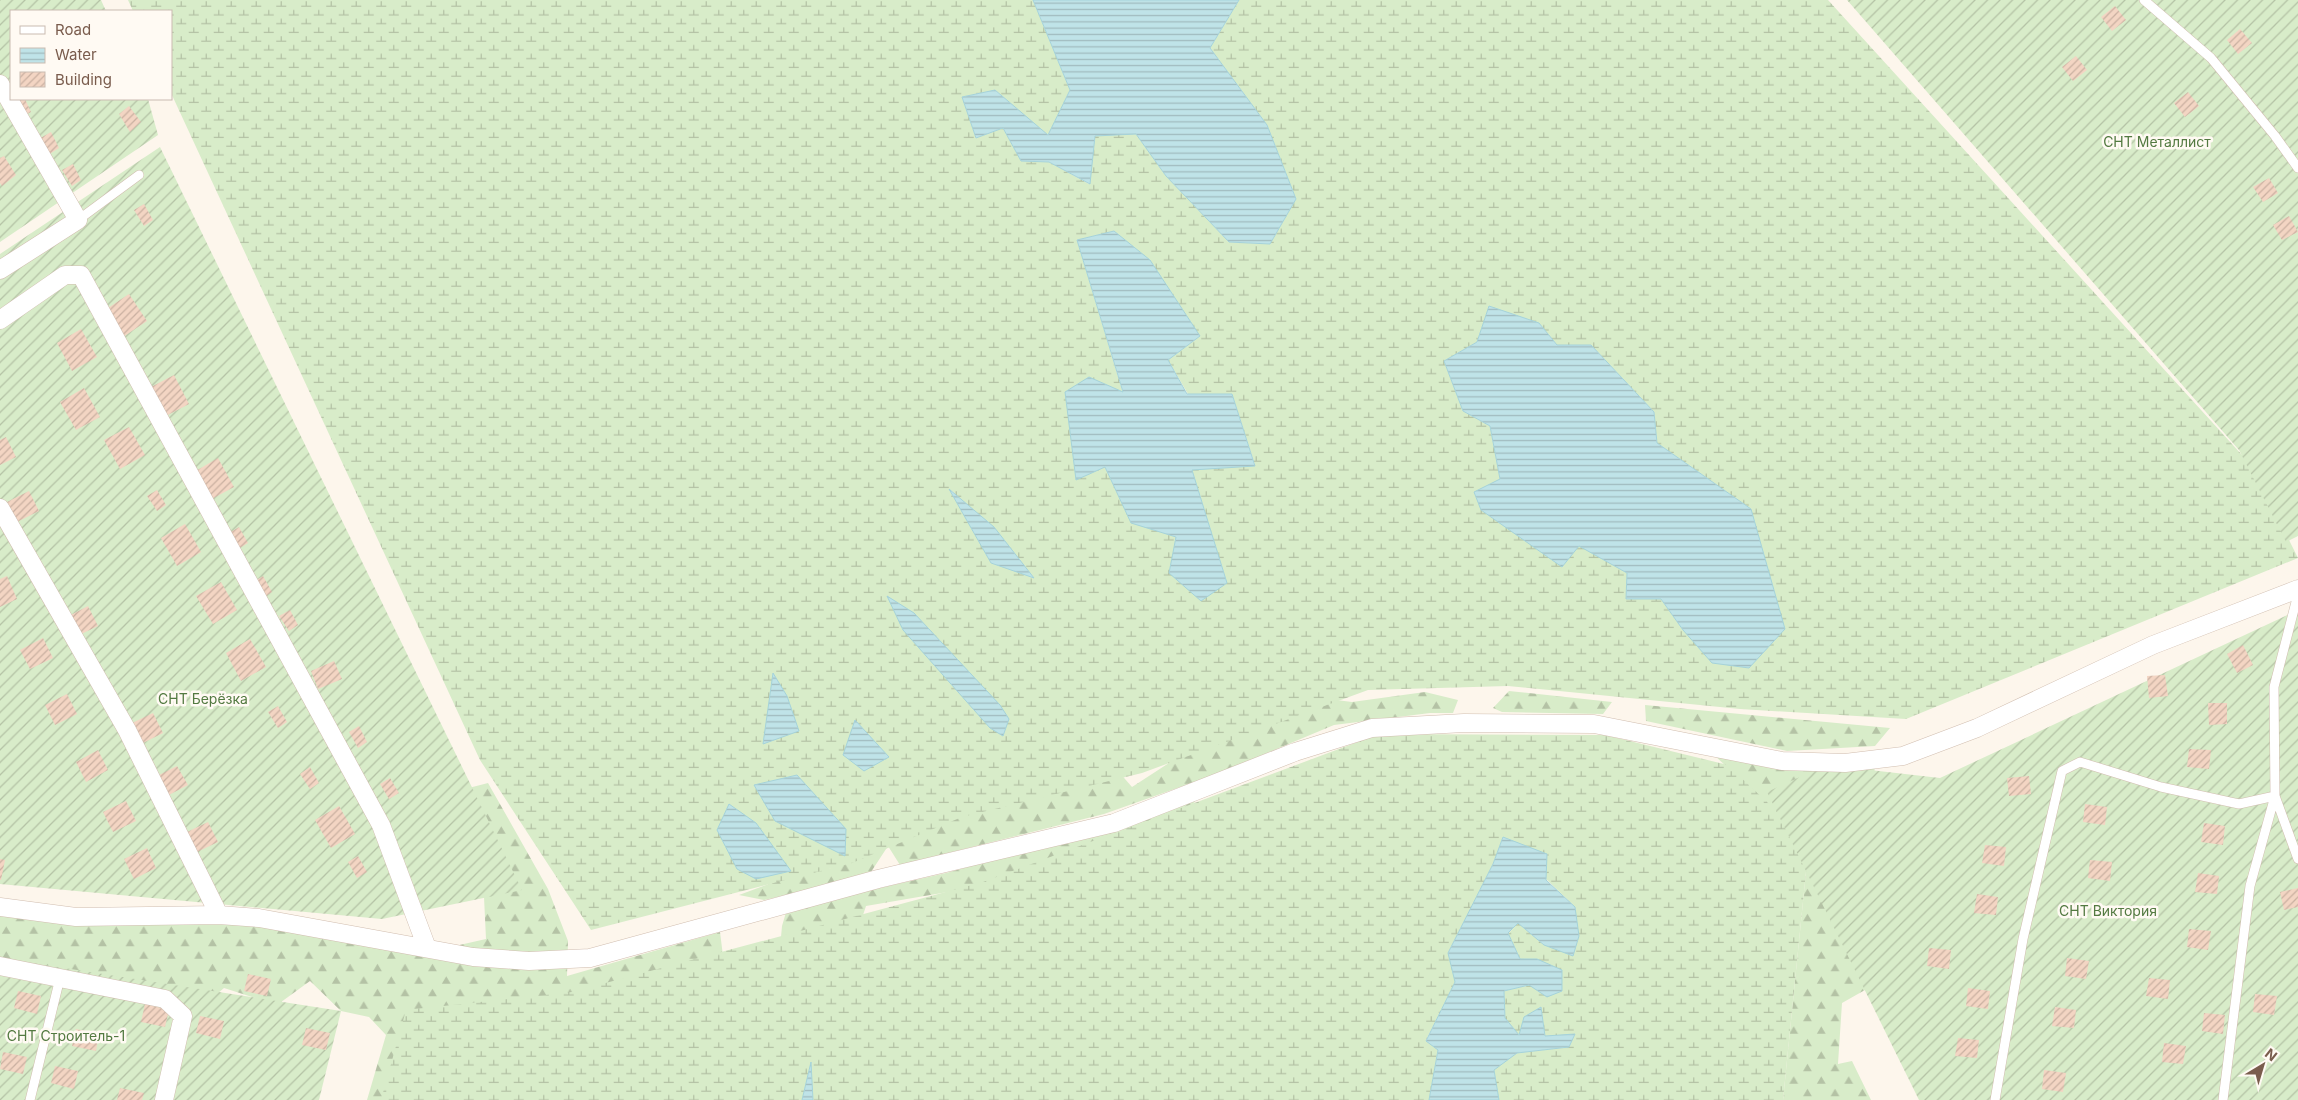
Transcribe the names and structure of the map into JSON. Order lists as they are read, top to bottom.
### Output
{
  "parks": [
    "СНТ Металлист",
    "СНТ Берёзка",
    "СНТ Виктория",
    "СНТ Строитель-1"
  ],
  "legend": ["Road", "Water", "Building"],
  "north": "top right"
}
